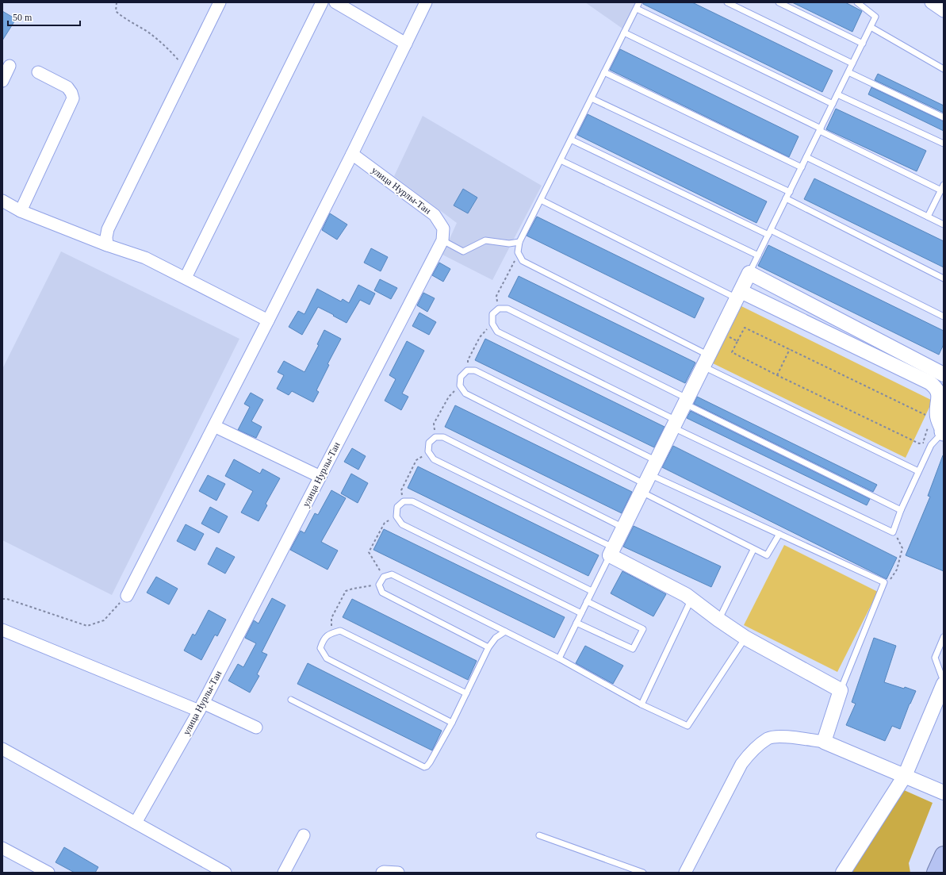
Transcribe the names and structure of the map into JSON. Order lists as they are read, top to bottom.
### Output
{
  "streets": {
    "street": ["улица Нурлы-Тан"]
  },
  "scale_bar": "50 m"
}
